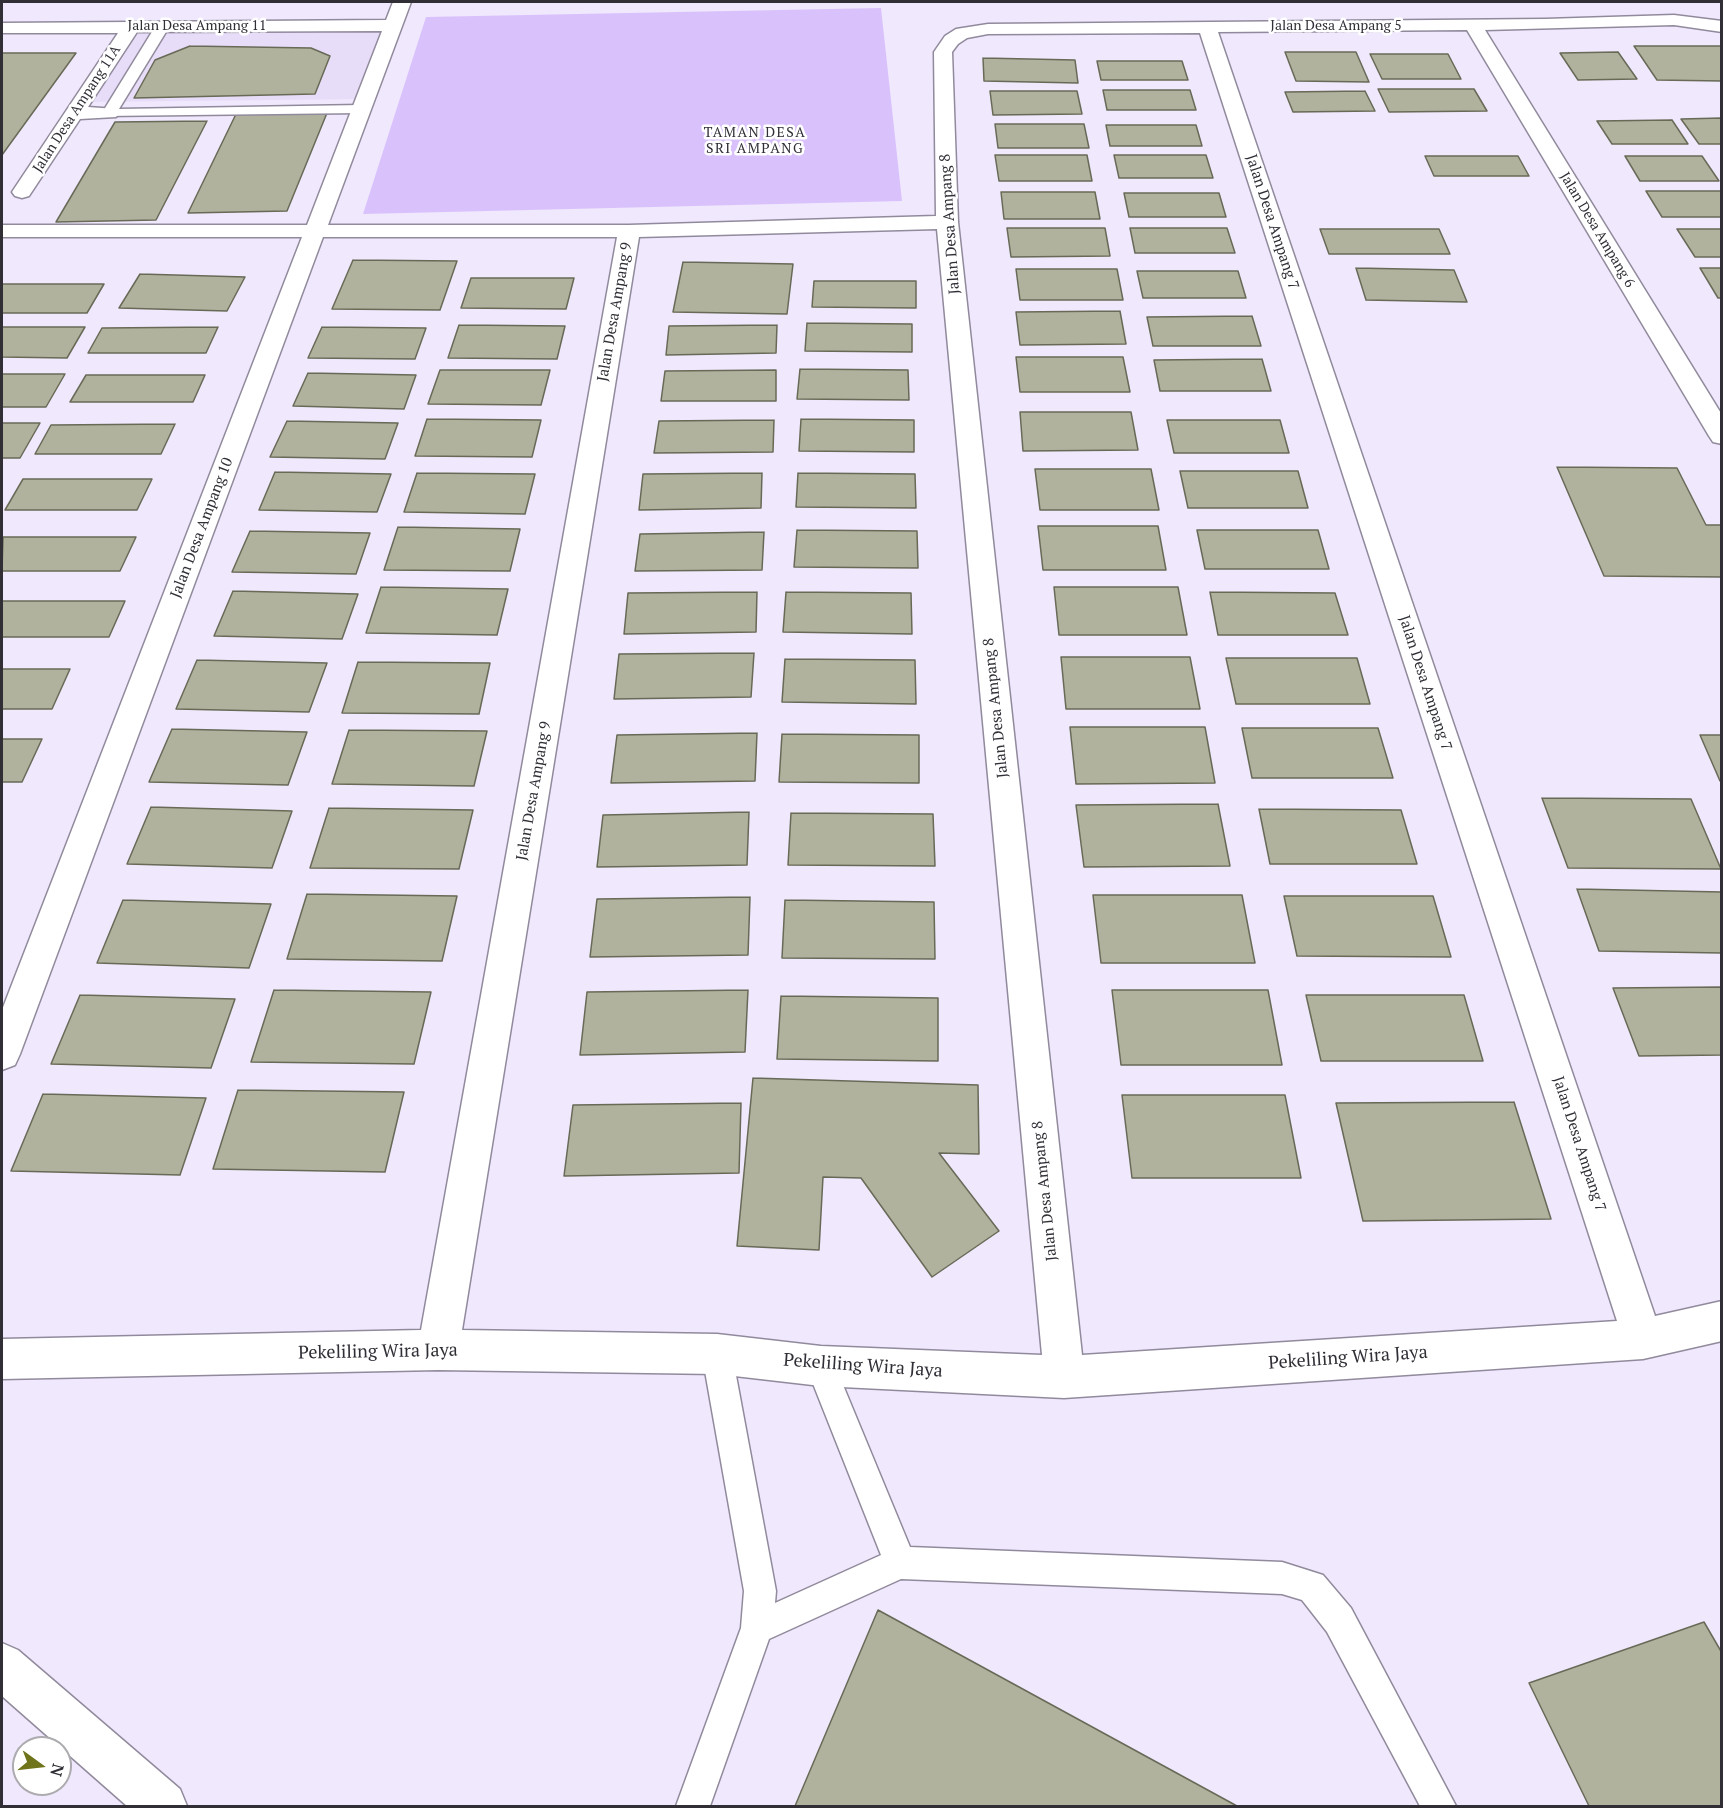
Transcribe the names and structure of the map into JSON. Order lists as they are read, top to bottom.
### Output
{
  "streets": {
    "street": [
      "Jalan Desa Ampang 11",
      "Jalan Desa Ampang 5",
      "Jalan Desa Ampang 11A",
      "Jalan Desa Ampang 7",
      "Jalan Desa Ampang 8",
      "Jalan Desa Ampang 6",
      "Jalan Desa Ampang 9",
      "Jalan Desa Ampang 10",
      "Pekeliling Wira Jaya"
    ]
  },
  "crossings": [
    ["Jalan Desa Ampang 11", "Jalan Desa Ampang 11A"],
    ["Jalan Desa Ampang 11", "Jalan Desa Ampang 10"],
    ["Jalan Desa Ampang 5", "Jalan Desa Ampang 7"],
    ["Jalan Desa Ampang 5", "Jalan Desa Ampang 8"],
    ["Jalan Desa Ampang 5", "Jalan Desa Ampang 6"],
    ["Jalan Desa Ampang 7", "Pekeliling Wira Jaya"],
    ["Jalan Desa Ampang 8", "Pekeliling Wira Jaya"],
    ["Jalan Desa Ampang 9", "Pekeliling Wira Jaya"]
  ],
  "districts": ["TAMAN DESA SRI AMPANG"],
  "north": "right"
}
